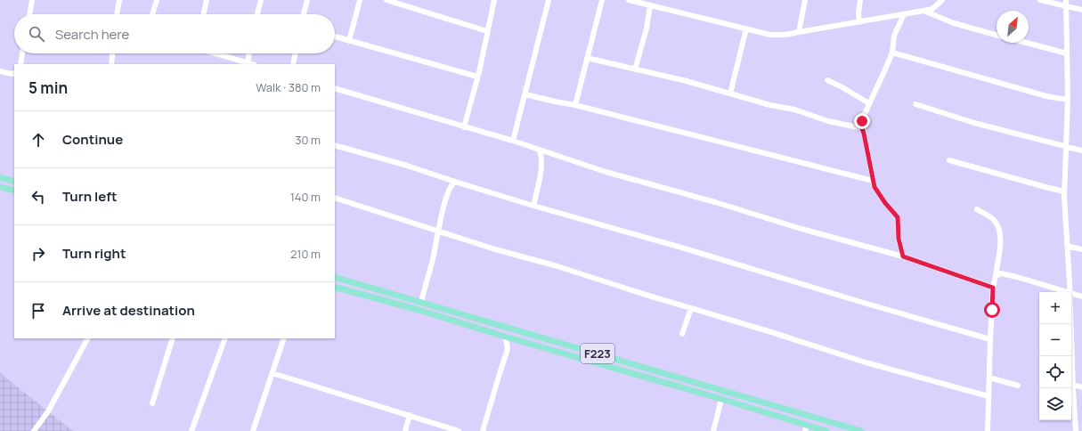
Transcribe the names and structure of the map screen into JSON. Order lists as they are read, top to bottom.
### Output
{
  "streets": {
    "main road": ["F223"]
  },
  "north": "top right",
  "page": {
    "search": "Search here",
    "heading": ["5 min", "Walk · 380 m"],
    "list": [
      ["Continue", "30 m"],
      ["Turn left", "140 m"],
      ["Turn right", "210 m"],
      "Arrive at destination"
    ],
    "map_buttons": ["+", "−"]
  }
}
